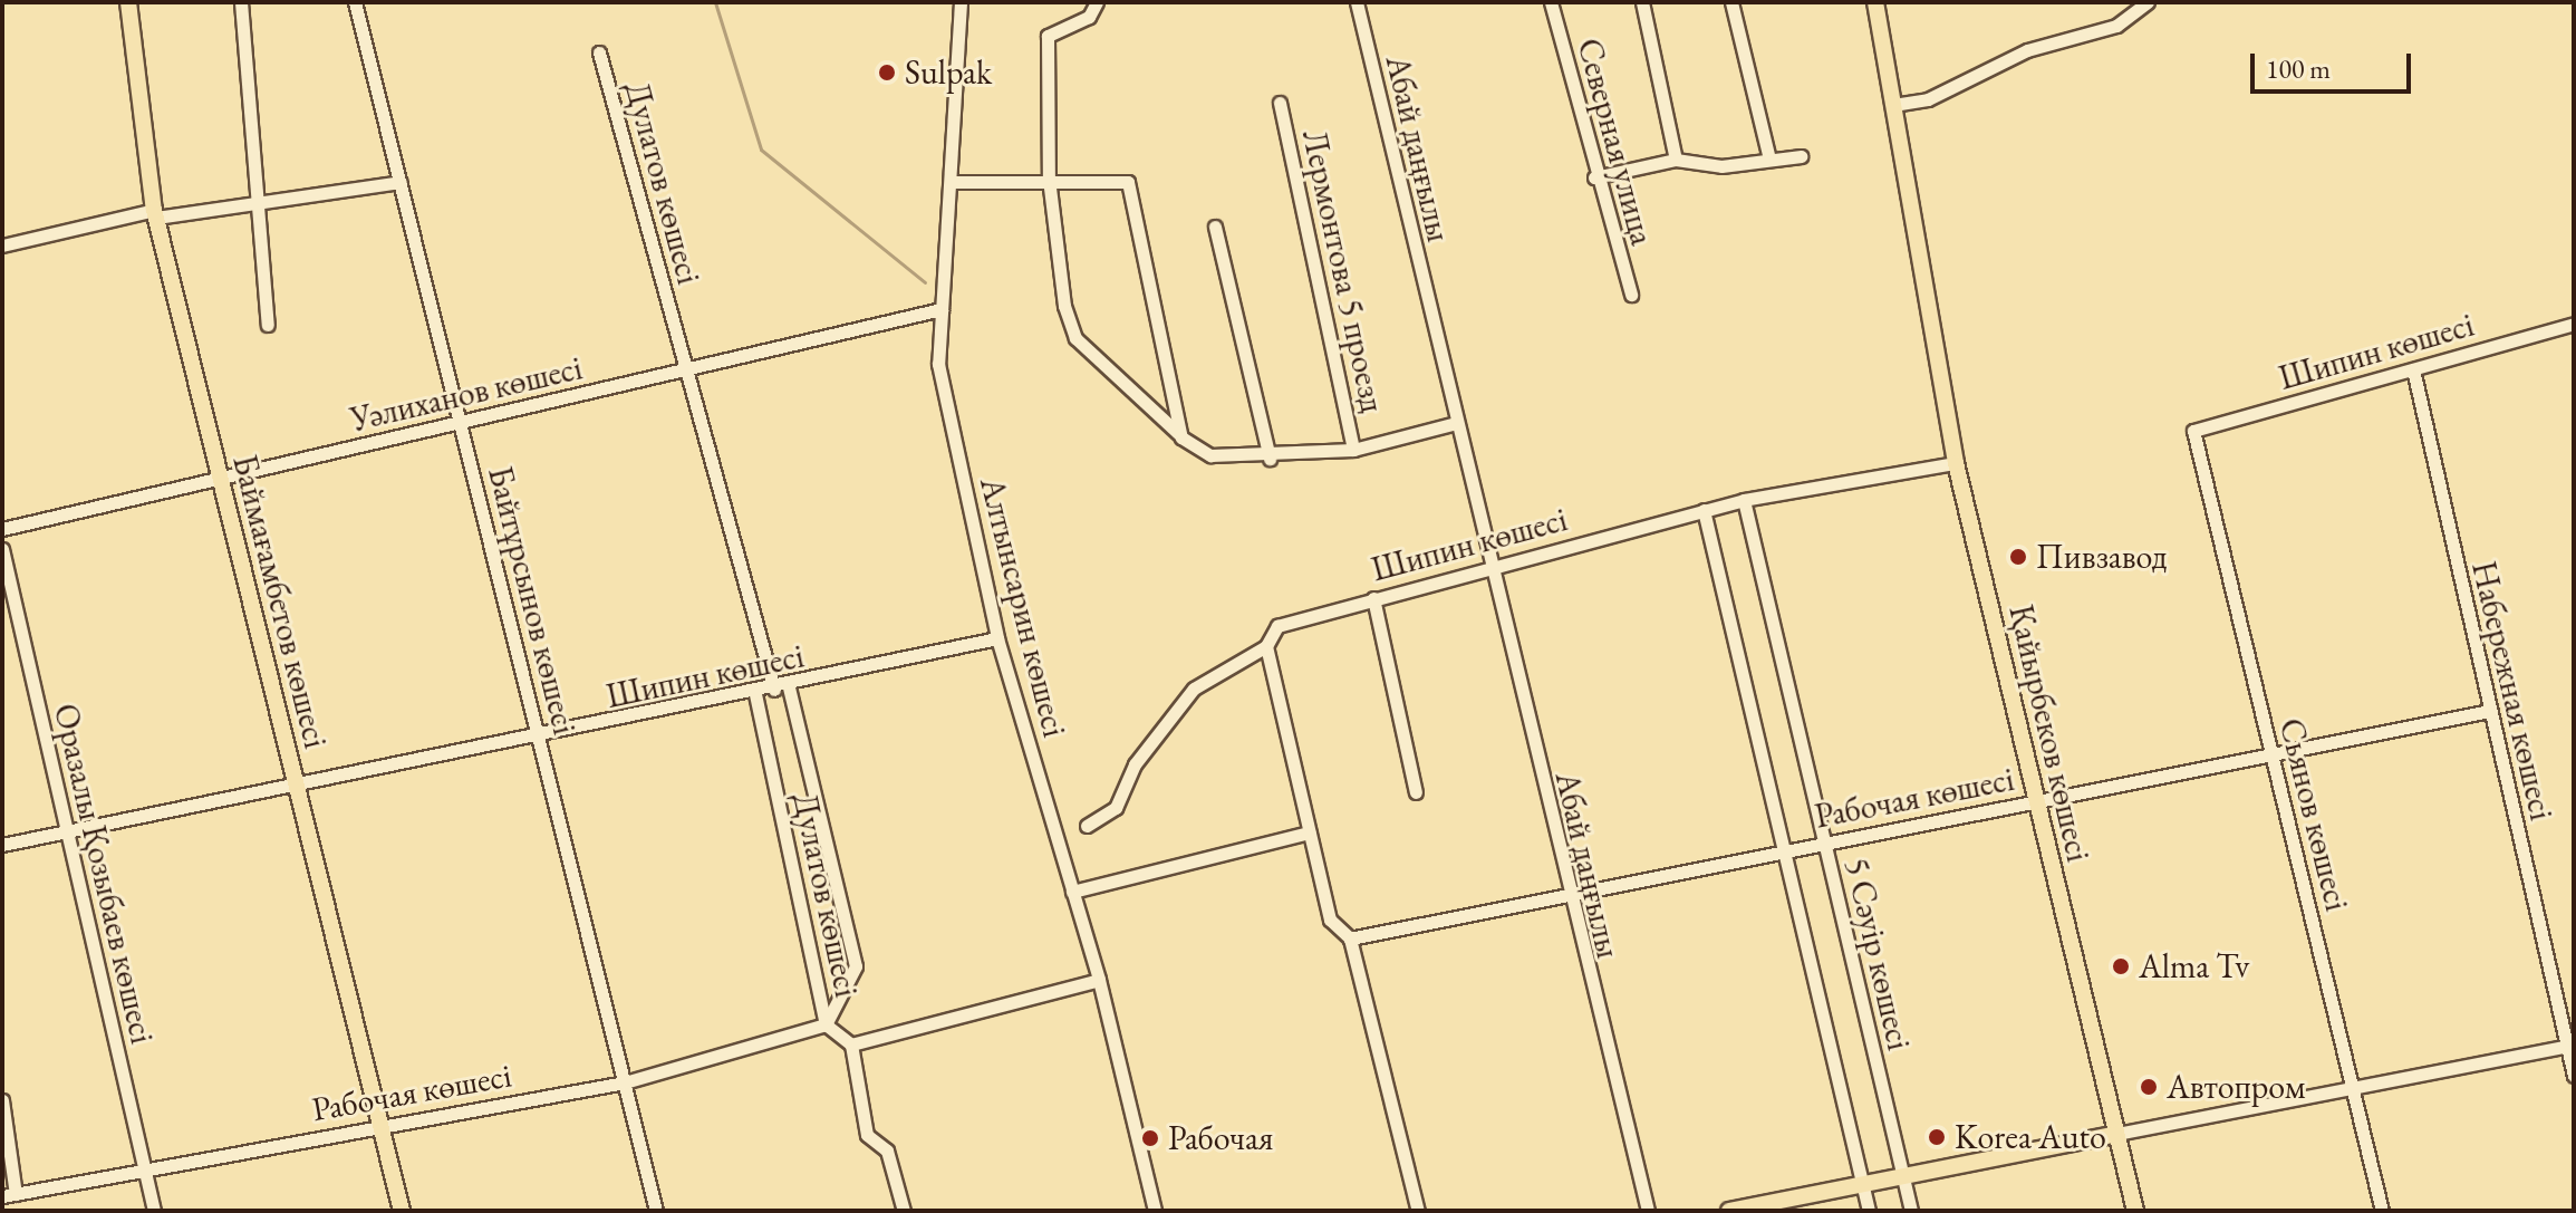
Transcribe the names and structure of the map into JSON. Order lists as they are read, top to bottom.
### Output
{
  "streets": {
    "main road": ["Баймағамбетов көшесі", "Қайырбеков көшесі"],
    "street": [
      "Северная улица",
      "Абай даңғылы",
      "Дулатов көшесі",
      "Лермонтова 5 проезд",
      "Шипин көшесі",
      "Уәлиханов көшесі",
      "Байтұрсынов көшесі",
      "Алтынсарин көшесі",
      "Набережная көшесі",
      "Рабочая көшесі",
      "Сьянов көшесі",
      "Оразалы Қозыбаев көшесі",
      "5 Сәуір көшесі"
    ]
  },
  "crossings": [
    ["Абай даңғылы", "Шипин көшесі"],
    ["Абай даңғылы", "Рабочая көшесі"],
    ["Дулатов көшесі", "Шипин көшесі"],
    ["Дулатов көшесі", "Уәлиханов көшесі"],
    ["Дулатов көшесі", "Рабочая көшесі"],
    ["Шипин көшесі", "Байтұрсынов көшесі"],
    ["Шипин көшесі", "Баймағамбетов көшесі"],
    ["Шипин көшесі", "Алтынсарин көшесі"],
    ["Шипин көшесі", "Набережная көшесі"],
    ["Шипин көшесі", "Қайырбеков көшесі"],
    ["Шипин көшесі", "Сьянов көшесі"],
    ["Шипин көшесі", "Оразалы Қозыбаев көшесі"],
    ["Шипин көшесі", "5 Сәуір көшесі"],
    ["Уәлиханов көшесі", "Байтұрсынов көшесі"],
    ["Уәлиханов көшесі", "Баймағамбетов көшесі"],
    ["Уәлиханов көшесі", "Алтынсарин көшесі"],
    ["Байтұрсынов көшесі", "Рабочая көшесі"],
    ["Баймағамбетов көшесі", "Рабочая көшесі"],
    ["Алтынсарин көшесі", "Рабочая көшесі"],
    ["Набережная көшесі", "Рабочая көшесі"],
    ["Қайырбеков көшесі", "Рабочая көшесі"],
    ["Рабочая көшесі", "Сьянов көшесі"],
    ["Рабочая көшесі", "Оразалы Қозыбаев көшесі"],
    ["Рабочая көшесі", "5 Сәуір көшесі"]
  ],
  "places": [
    "Sulpak",
    "Пивзавод",
    "Alma Tv",
    "Автопром",
    "Korea Auto",
    "Рабочая"
  ],
  "scale_bar": "100 m"
}
